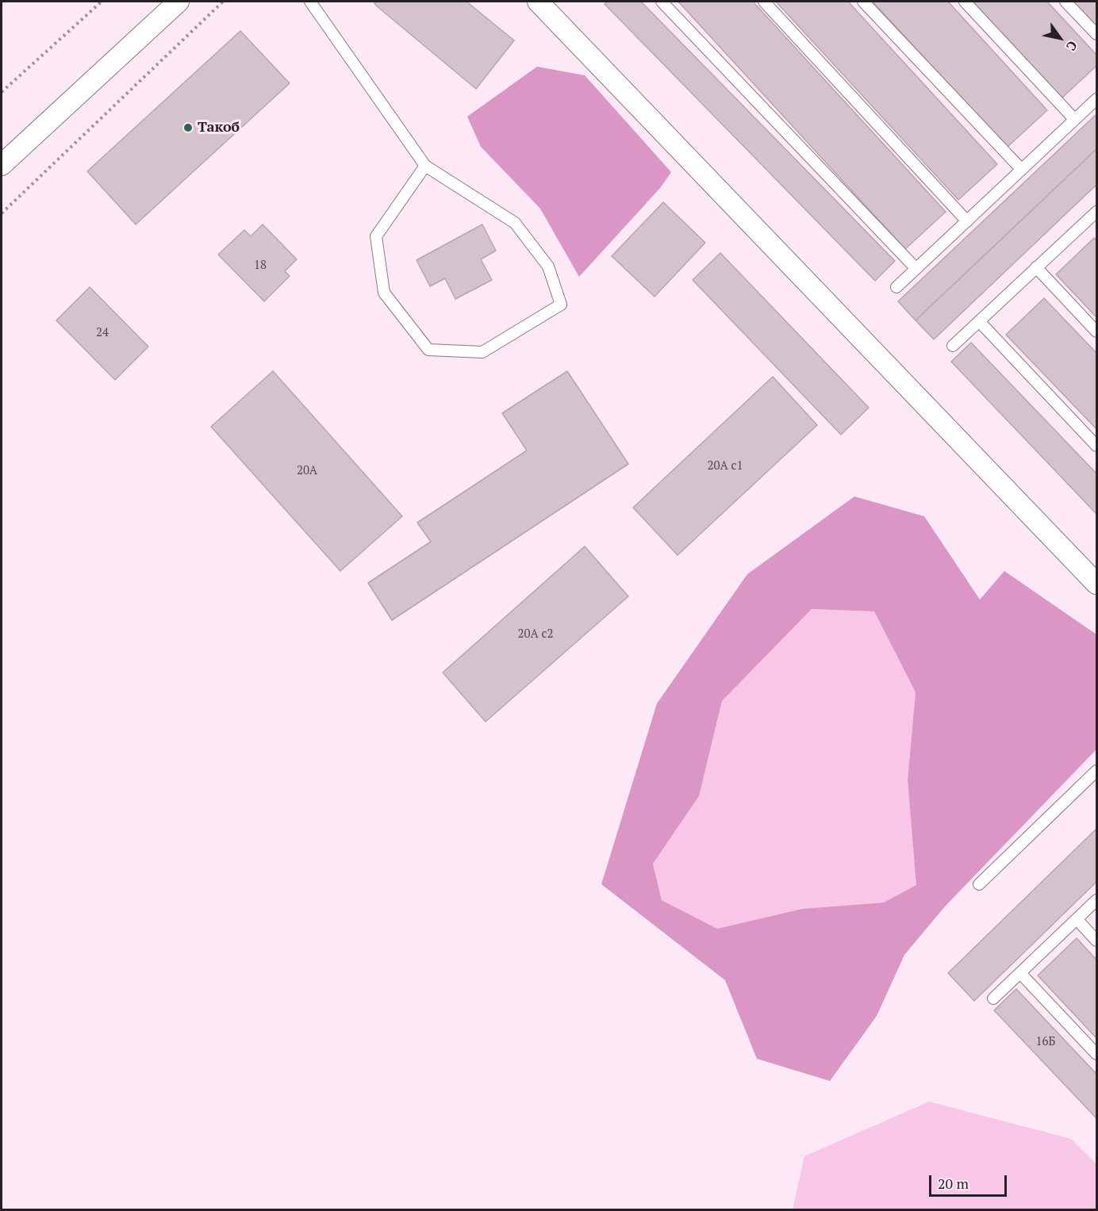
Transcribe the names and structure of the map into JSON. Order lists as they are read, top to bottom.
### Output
{
  "places": ["Такоб"],
  "house_numbers": [
    "18",
    "24",
    "20А с1",
    "20А",
    "20А с2",
    "16Б"
  ],
  "scale_bar": "20 m",
  "north": "bottom right"
}
